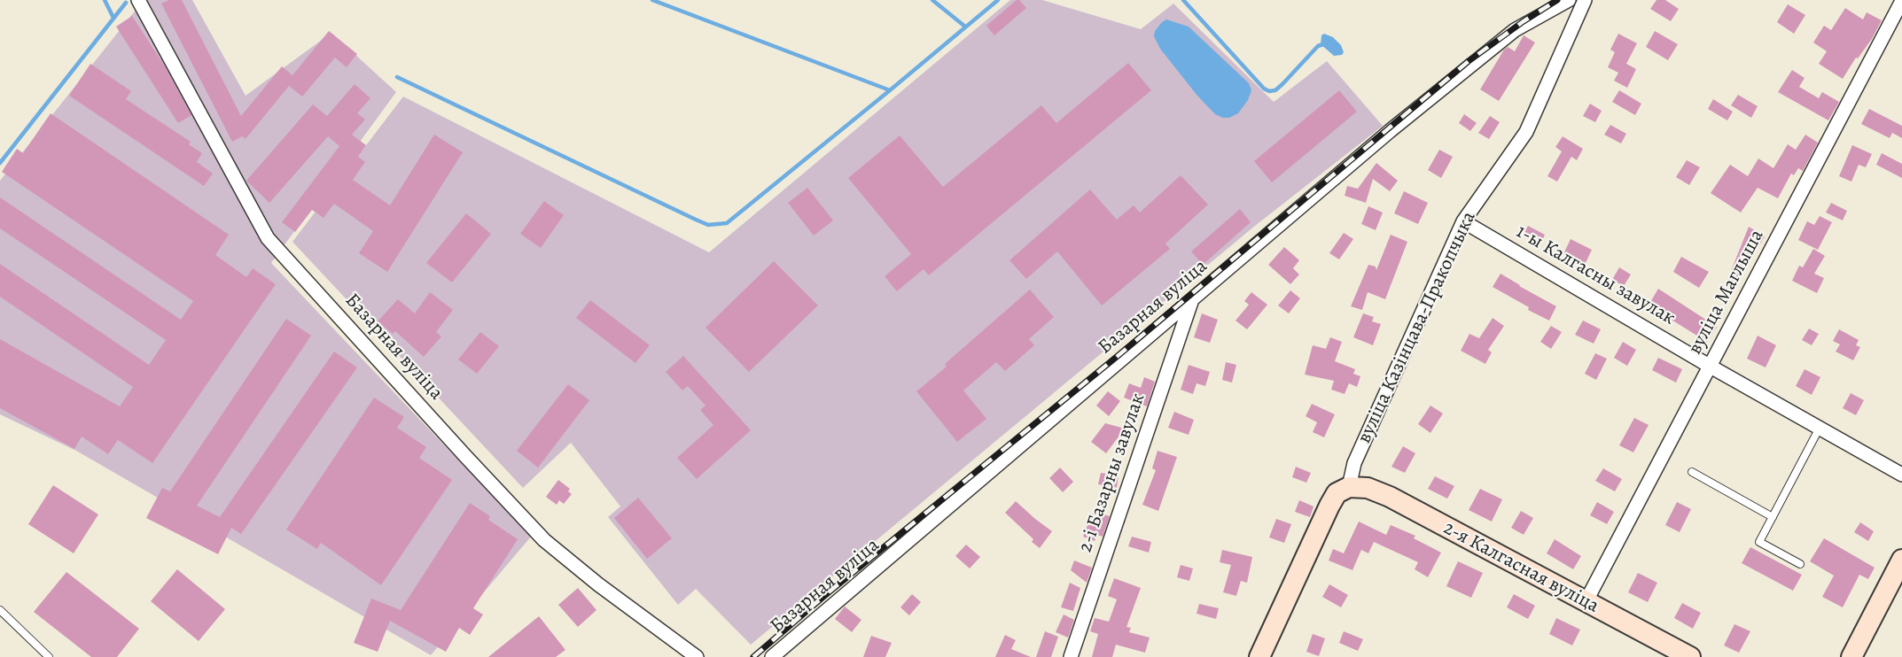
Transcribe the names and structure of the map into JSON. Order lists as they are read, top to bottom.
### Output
{
  "streets": {
    "street": [
      "1-ы Калгасны завулак",
      "вуліца Маглыша",
      "Базарная вуліца",
      "вуліца Казінцава-Пракопчыка",
      "2-і Базарны завулак",
      "2-я Калгасная вуліца"
    ]
  },
  "crossings": [
    ["1-ы Калгасны завулак", "вуліца Маглыша"],
    ["1-ы Калгасны завулак", "вуліца Казінцава-Пракопчыка"],
    ["вуліца Маглыша", "2-я Калгасная вуліца"],
    ["Базарная вуліца", "2-і Базарны завулак"],
    ["вуліца Казінцава-Пракопчыка", "2-я Калгасная вуліца"]
  ]
}
